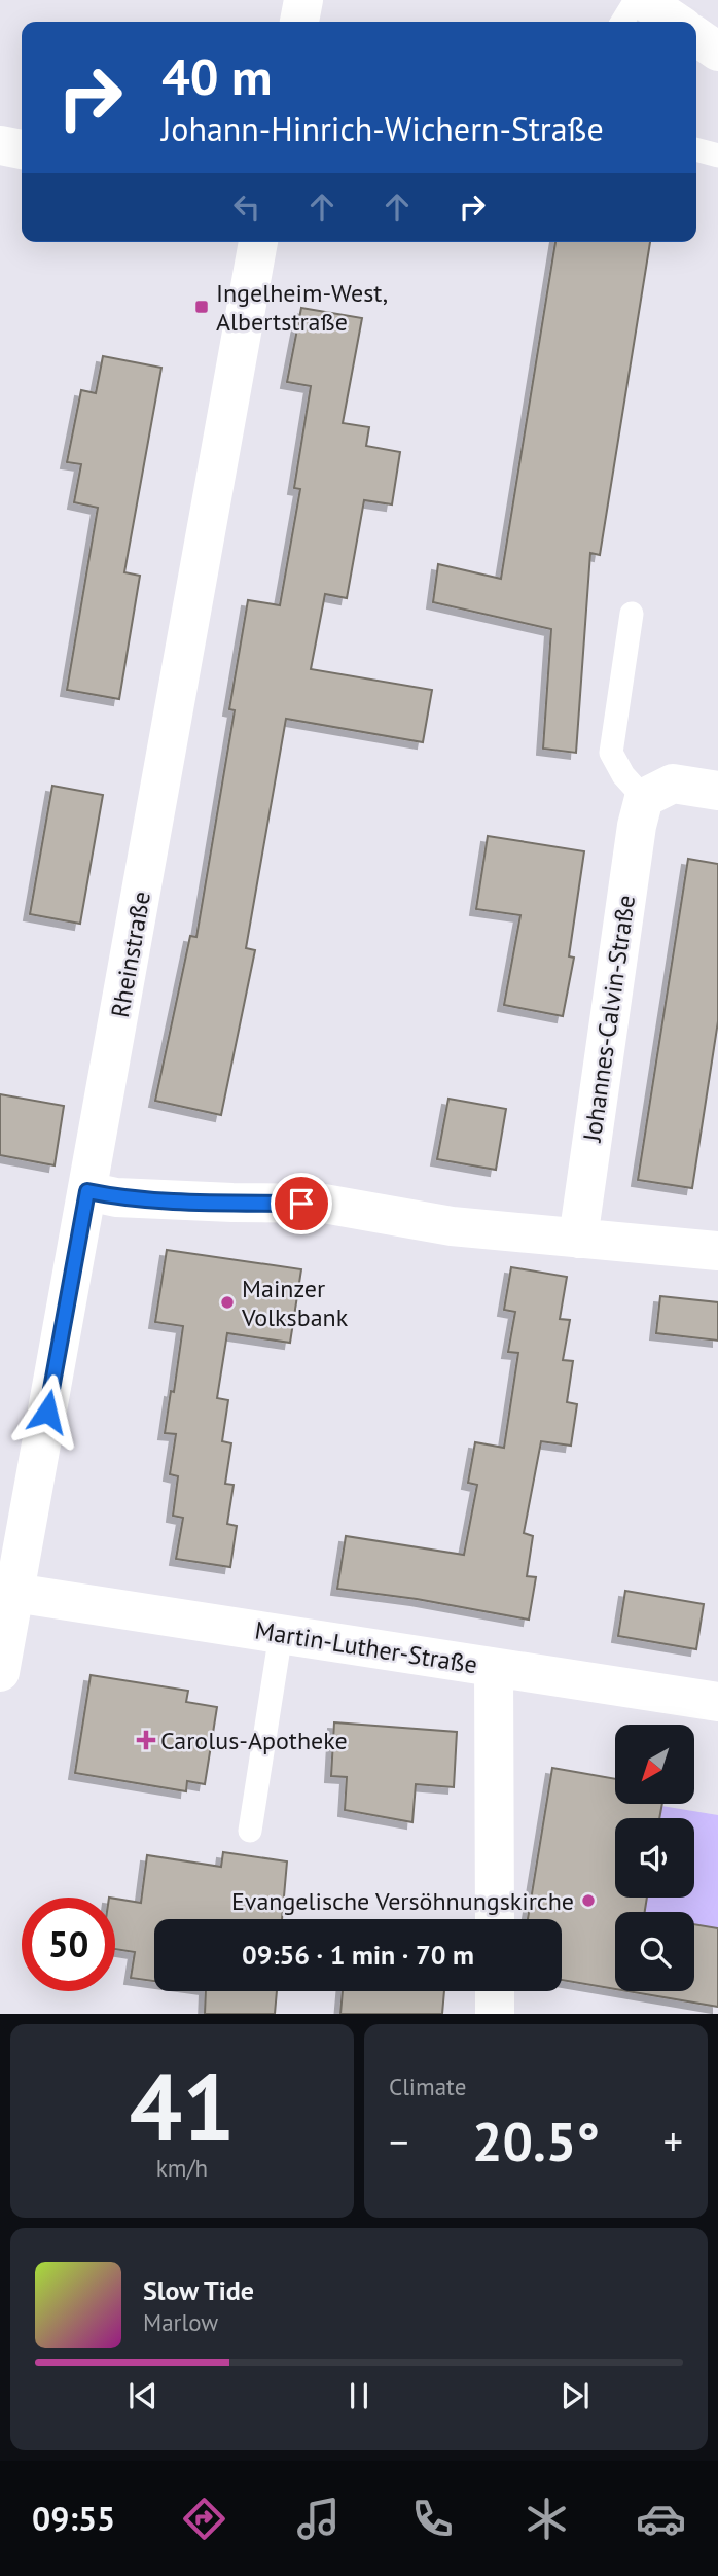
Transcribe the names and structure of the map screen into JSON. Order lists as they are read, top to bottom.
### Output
{
  "streets": {
    "street": ["Rheinstraße", "Johannes-Calvin-Straße", "Martin-Luther-Straße"]
  },
  "crossings": [
    ["Rheinstraße", "Martin-Luther-Straße"]
  ],
  "places": {
    "transit": ["Ingelheim-West, Albertstraße"],
    "other": ["Mainzer Volksbank", "Evangelische Versöhnungskirche"],
    "health": ["Carolus-Apotheke"]
  },
  "north": "bottom left",
  "page": {
    "turn": ["40 m", "Johann-Hinrich-Wichern-Straße"],
    "limit": "50",
    "trip": "09:56 · 1 min · 70 m",
    "tile": [
      ["41", "km/h"],
      "Climate"
    ],
    "heat": ["−", "20.5°", "+"],
    "song": ["Slow Tide", "Marlow"],
    "tabs": "09:55"
  }
}
